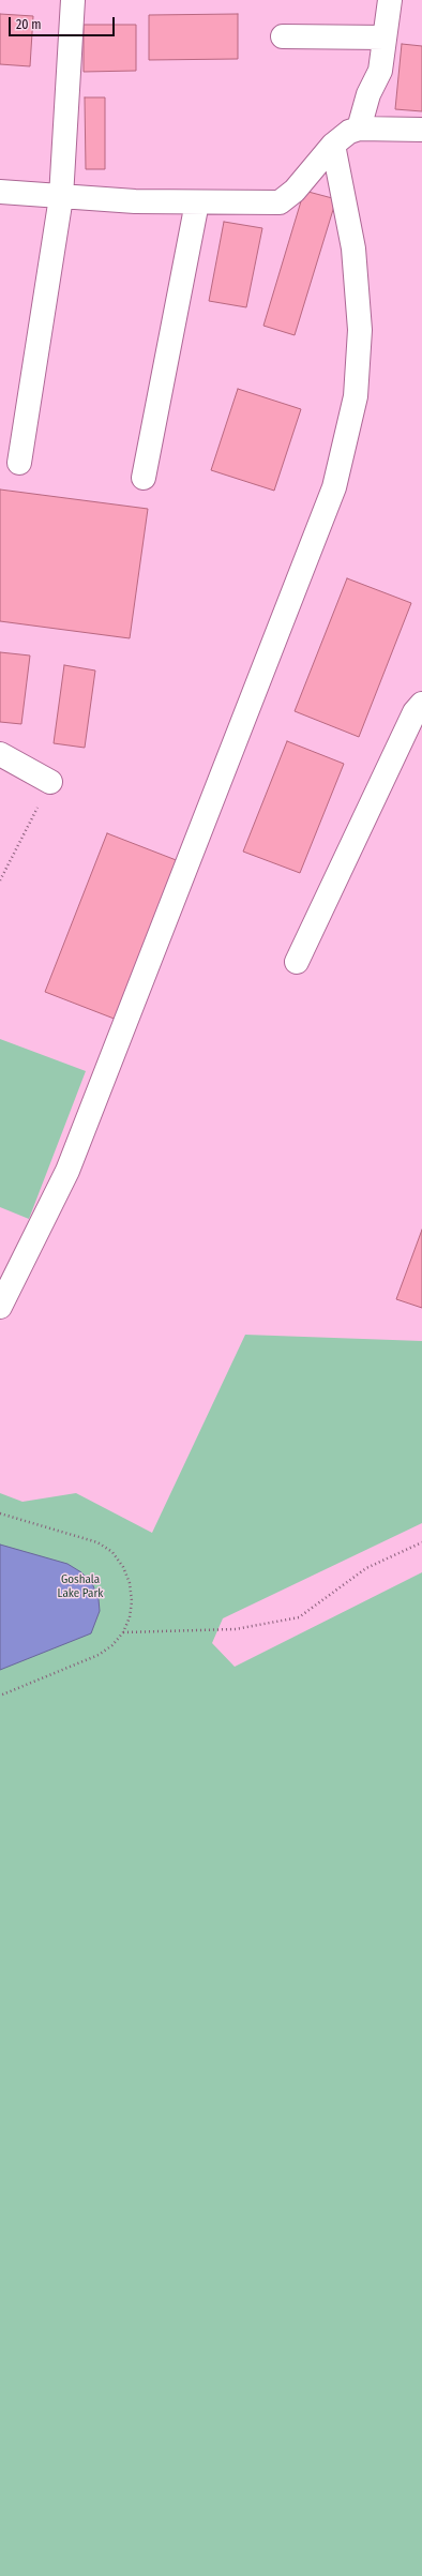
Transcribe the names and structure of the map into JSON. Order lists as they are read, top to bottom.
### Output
{
  "parks": ["Goshala Lake Park"],
  "scale_bar": "20 m"
}
